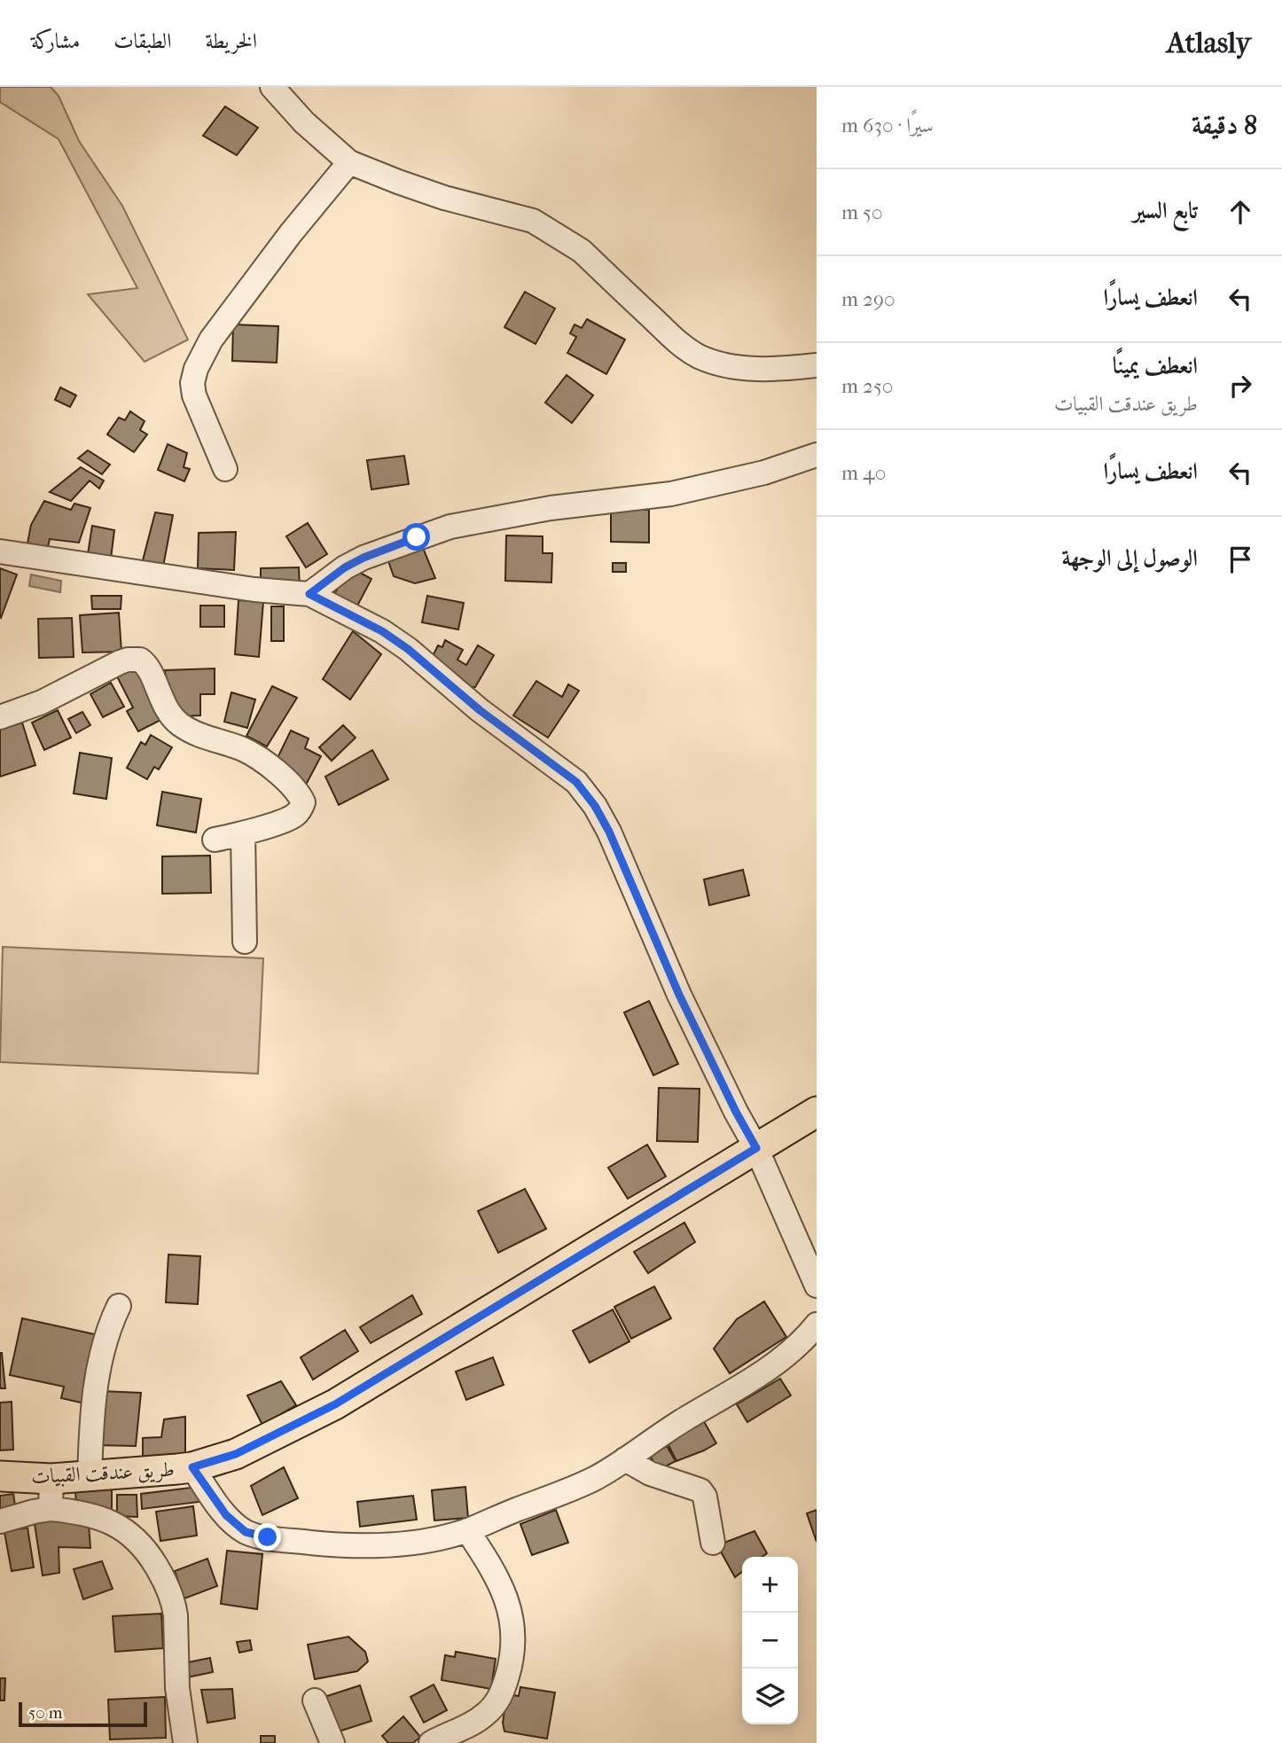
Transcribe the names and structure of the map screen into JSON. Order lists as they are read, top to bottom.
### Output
{
  "streets": {
    "main road": ["طريق عندقت القبيات"]
  },
  "scale_bar": "50 m",
  "page": {
    "header": "Atlasly",
    "nav": ["الخريطة", "الطبقات", "مشاركة"],
    "heading": ["8 دقيقة", "سيرًا · 630 m"],
    "list": [
      ["تابع السير", "50 m"],
      ["انعطف يسارًا", "290 m"],
      ["انعطف يمينًا", "طريق عندقت القبيات", "250 m"],
      ["انعطف يسارًا", "40 m"],
      "الوصول إلى الوجهة"
    ],
    "map_buttons": ["+", "−"],
    "scale": "50 m"
  }
}
